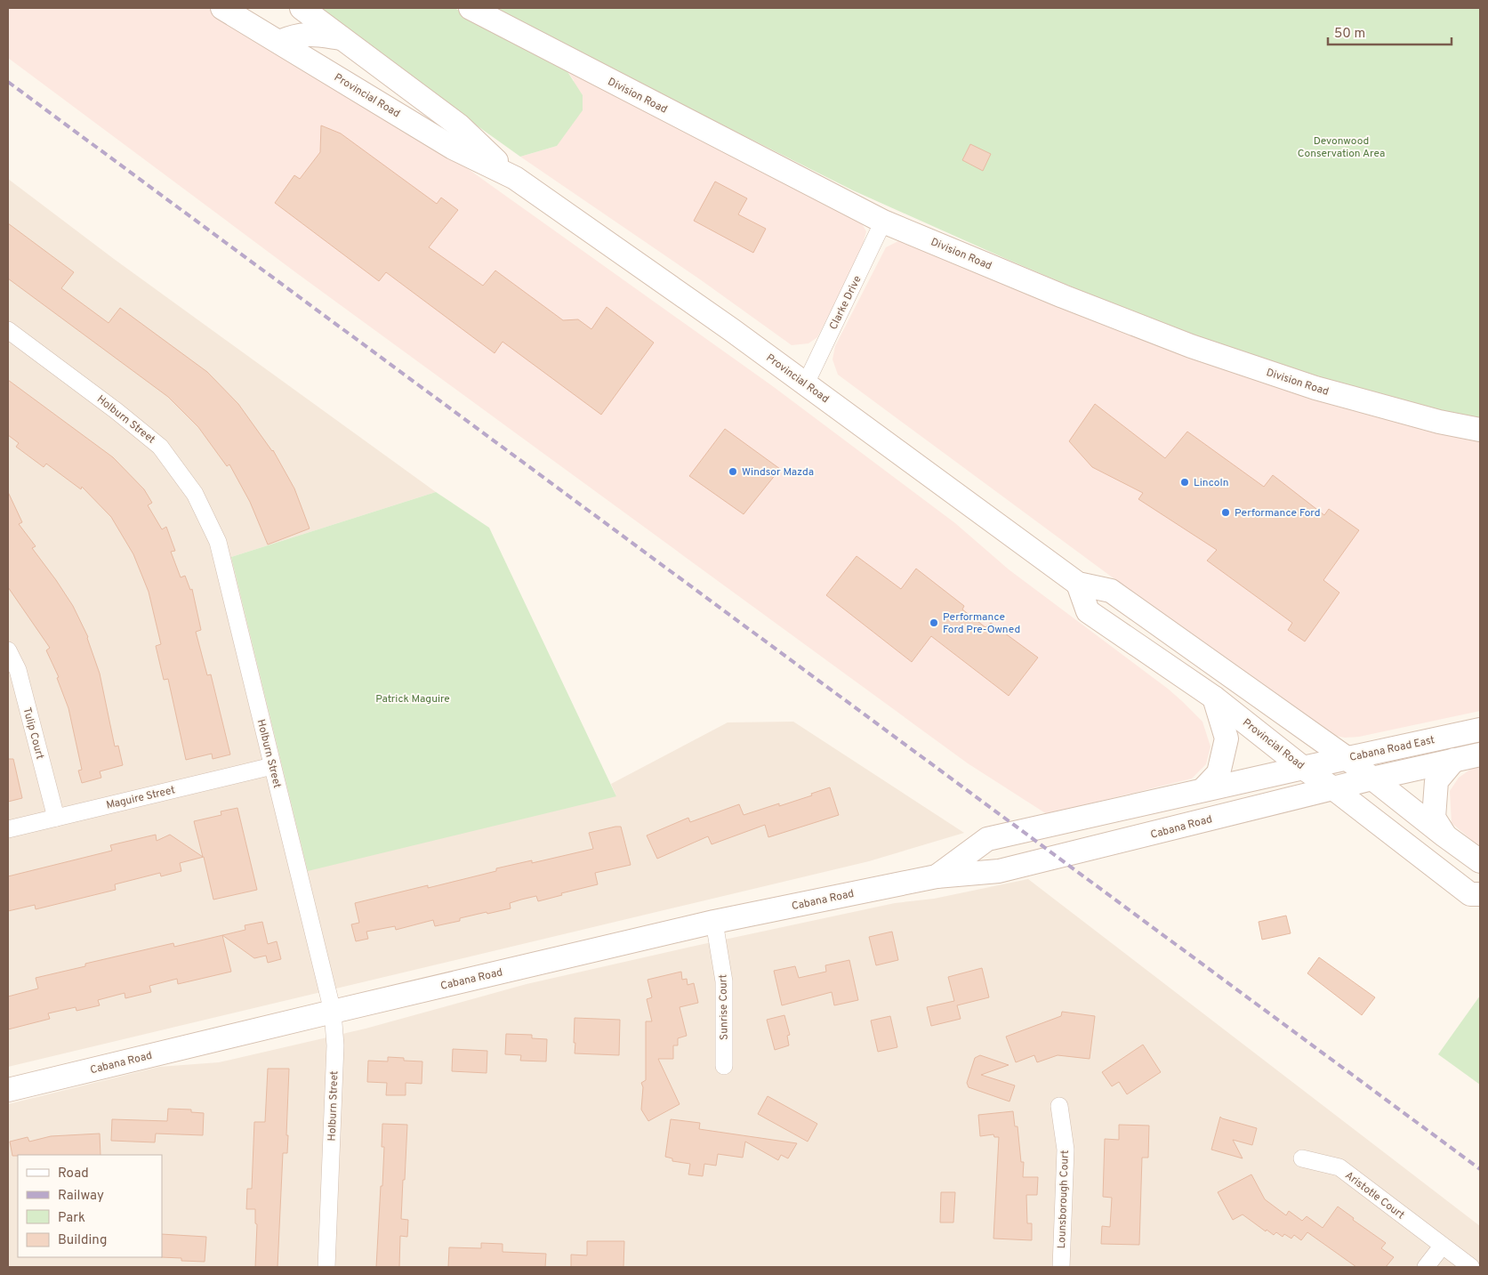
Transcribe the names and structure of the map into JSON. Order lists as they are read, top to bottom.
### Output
{
  "streets": {
    "main road": [
      "Provincial Road",
      "Division Road",
      "Cabana Road East",
      "Cabana Road"
    ],
    "street": [
      "Clarke Drive",
      "Holburn Street",
      "Tulip Court",
      "Maguire Street",
      "Sunrise Court",
      "Aristotle Court",
      "Lounsborough Court"
    ]
  },
  "crossings": [
    ["Provincial Road", "Clarke Drive"],
    ["Provincial Road", "Cabana Road East"],
    ["Provincial Road", "Cabana Road"],
    ["Division Road", "Clarke Drive"],
    ["Holburn Street", "Maguire Street"],
    ["Holburn Street", "Cabana Road"],
    ["Tulip Court", "Maguire Street"],
    ["Cabana Road East", "Cabana Road"],
    ["Cabana Road", "Sunrise Court"]
  ],
  "parks": ["Devonwood Conservation Area", "Patrick Maguire"],
  "places": [
    "Windsor Mazda",
    "Lincoln",
    "Performance Ford",
    "Performance Ford Pre-Owned"
  ],
  "legend": [
    "Road",
    "Railway",
    "Park",
    "Building"
  ],
  "scale_bar": "50 m"
}
